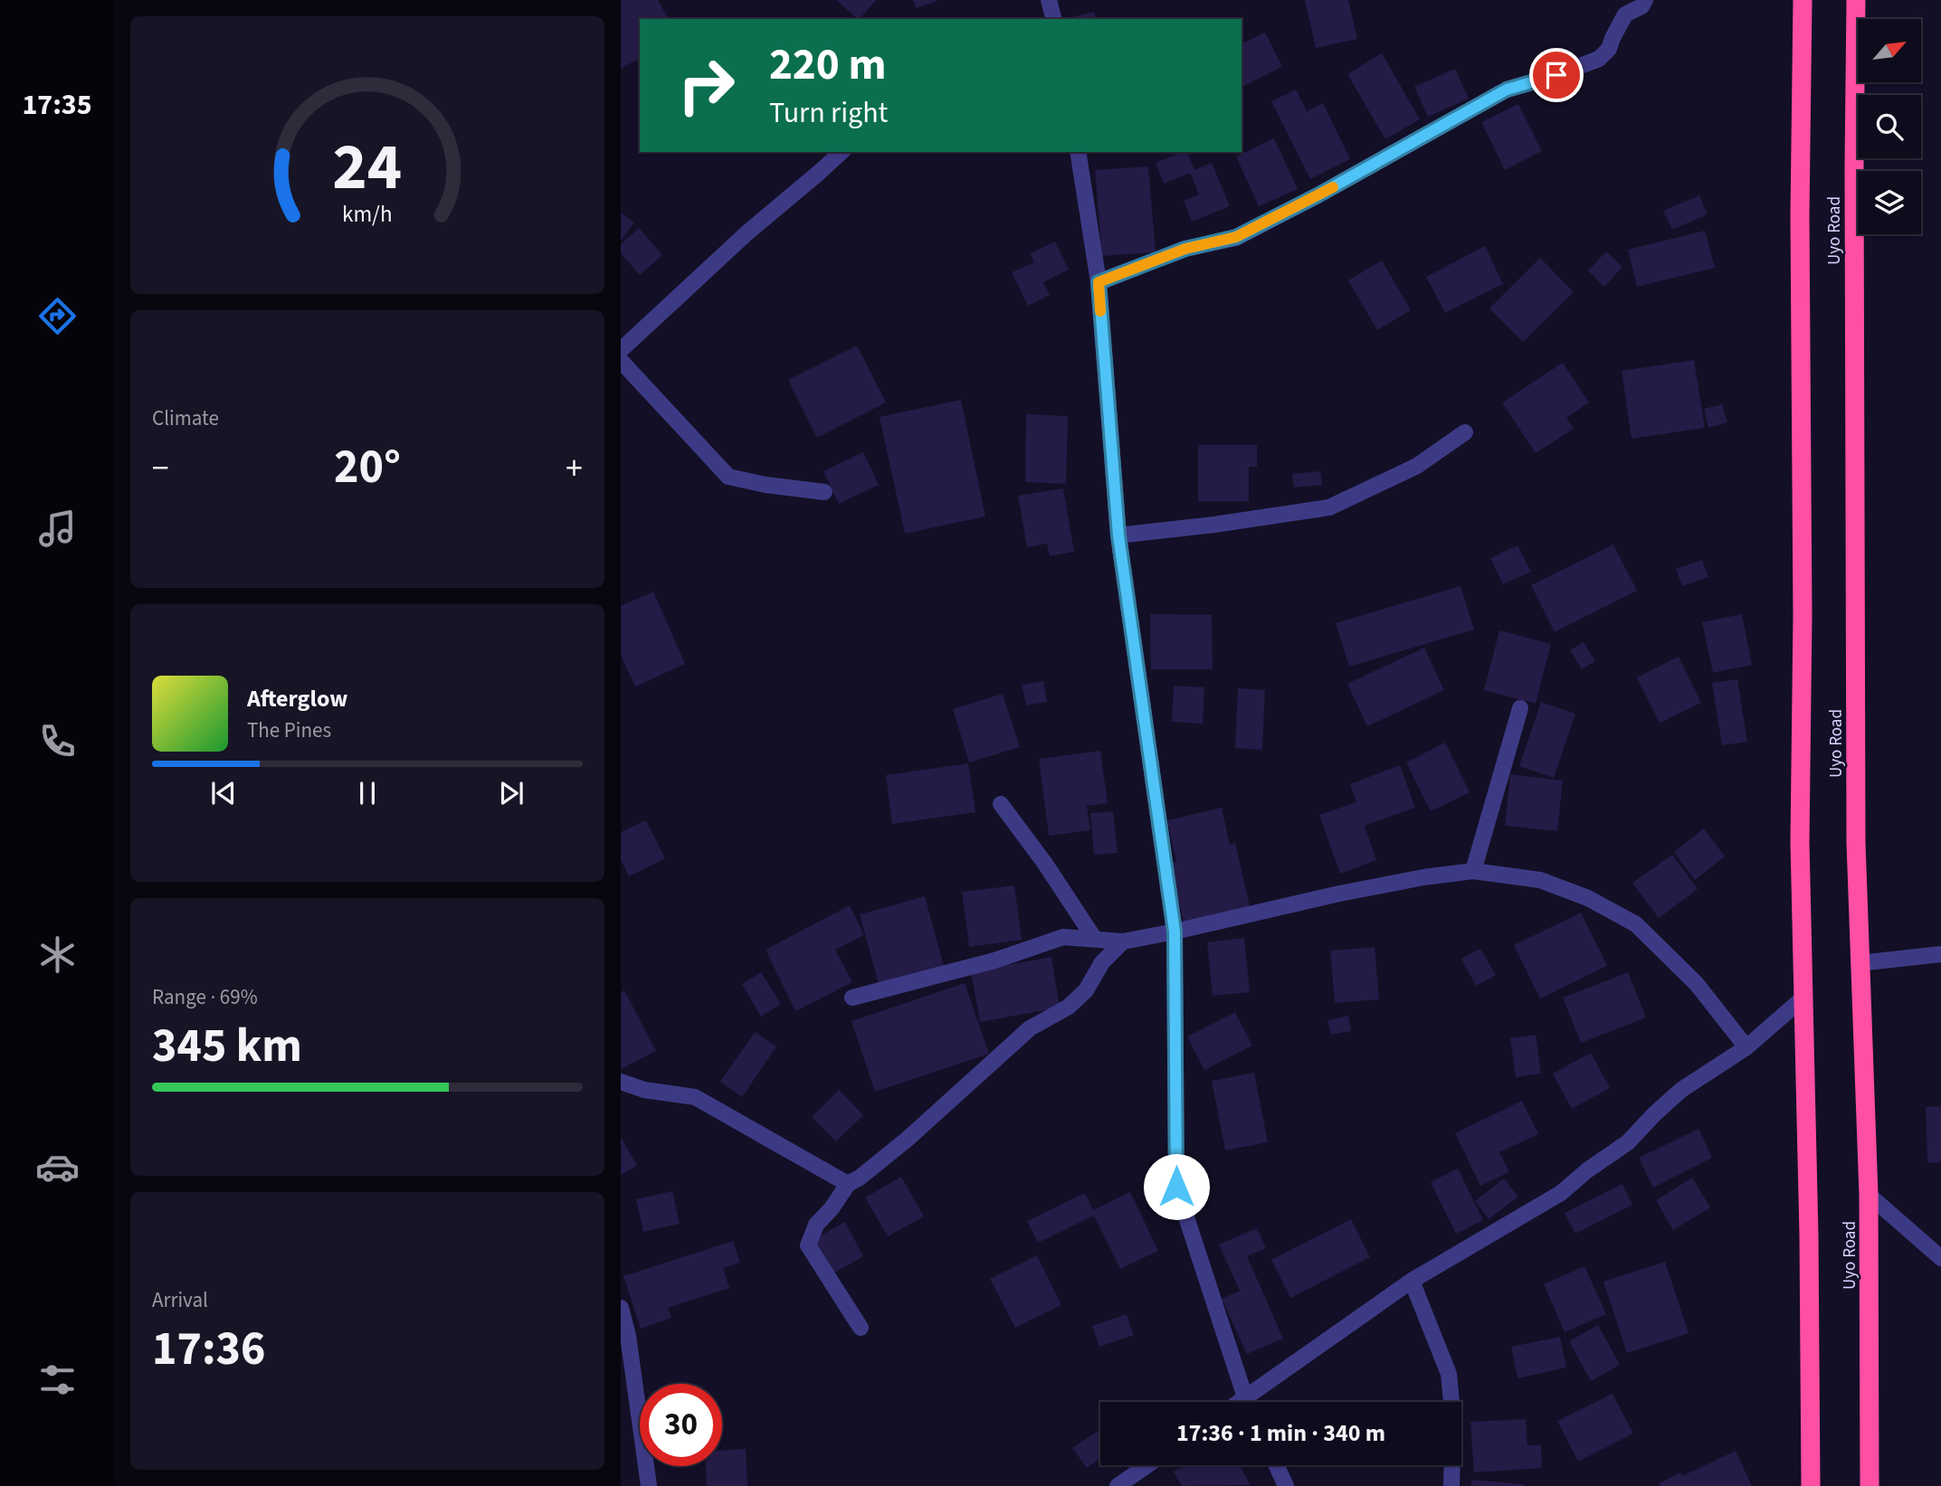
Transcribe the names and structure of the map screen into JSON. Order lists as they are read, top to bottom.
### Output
{
  "streets": {
    "highway": ["Uyo Road"]
  },
  "north": "top right",
  "page": {
    "tabs": "17:35",
    "turn": ["220 m", "Turn right"],
    "tile": [
      "Climate",
      ["Range · 69%", "345 km"],
      ["Arrival", "17:36"]
    ],
    "heat": ["−", "20°", "+"],
    "song": ["Afterglow", "The Pines"],
    "limit": "30",
    "trip": "17:36 · 1 min · 340 m",
    "gauge": ["24", "km/h"]
  }
}
